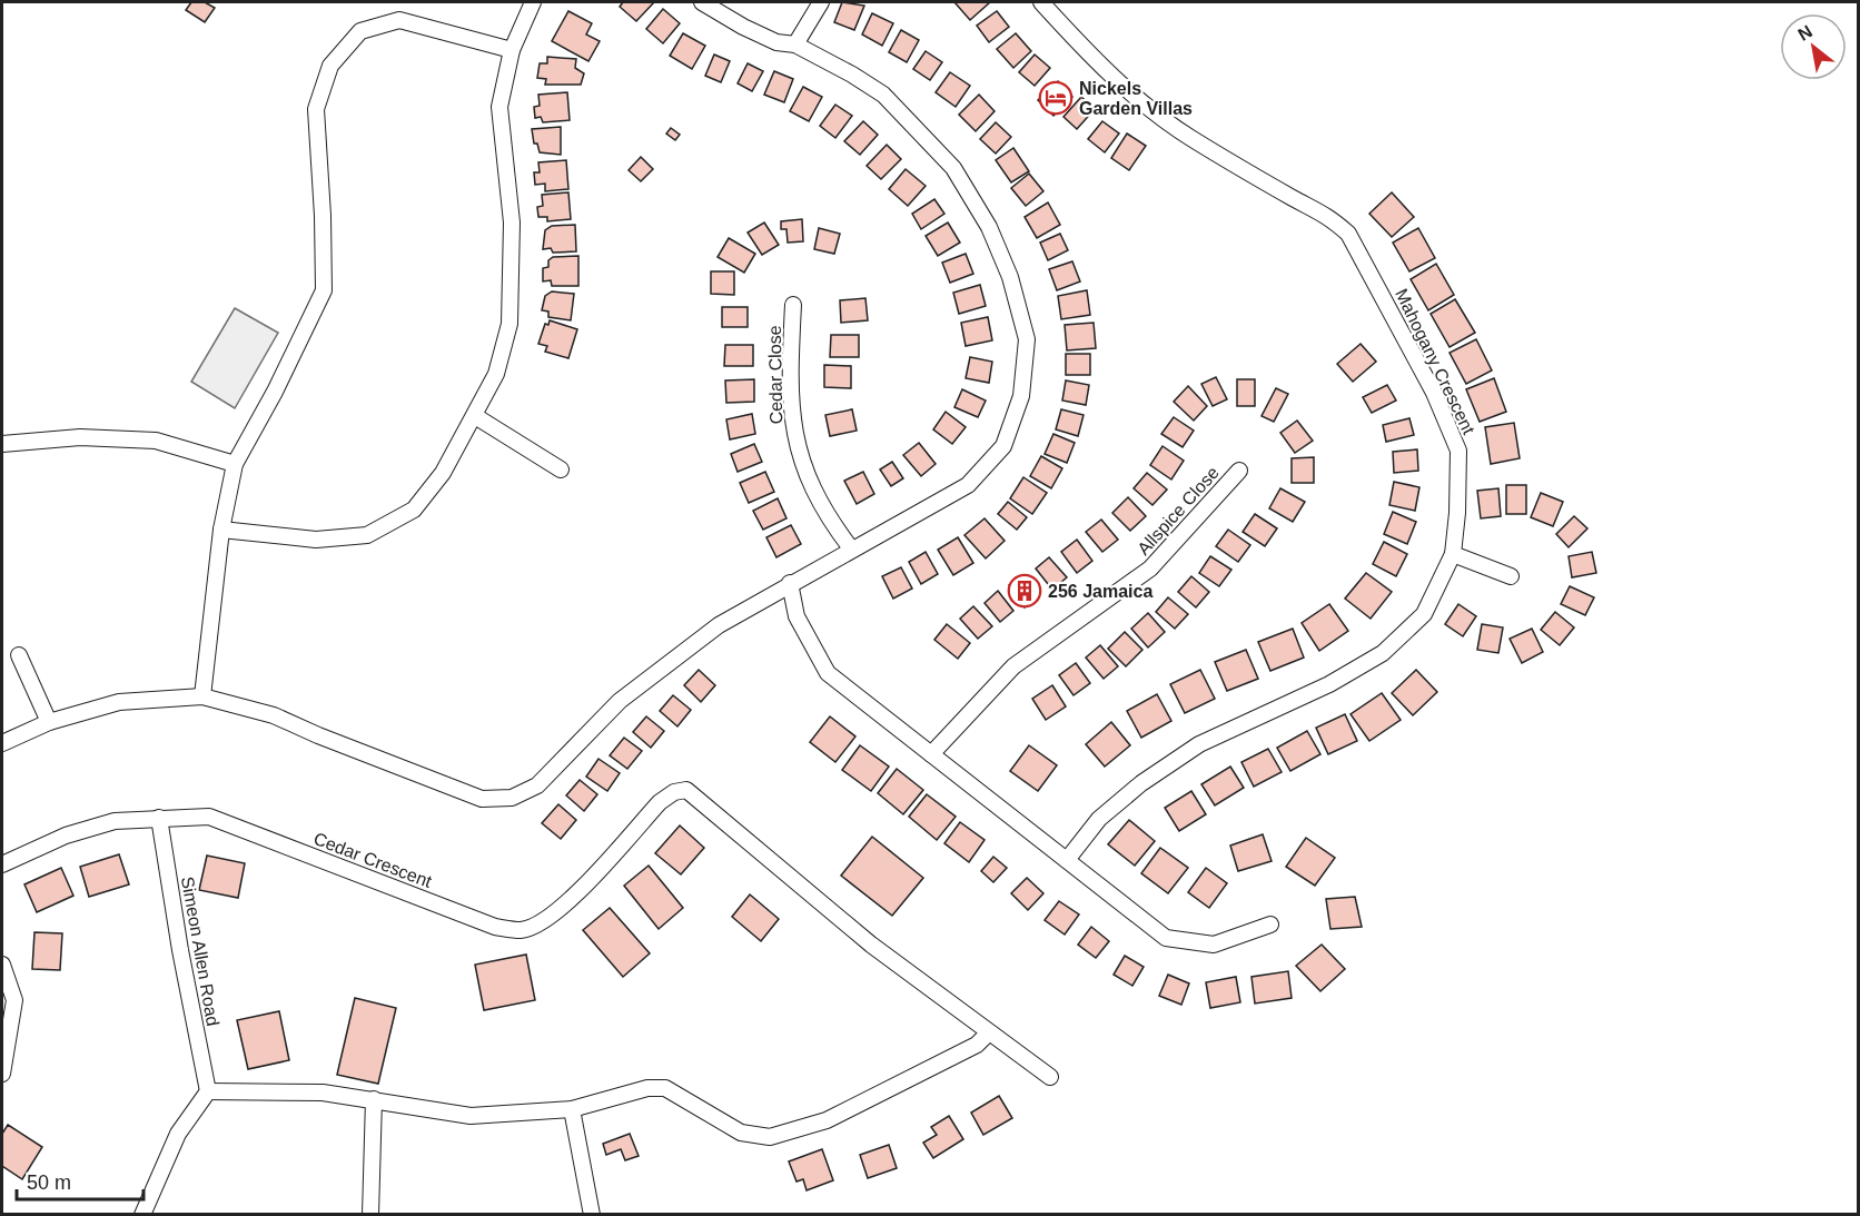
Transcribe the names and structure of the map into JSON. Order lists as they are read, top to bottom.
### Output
{
  "streets": {
    "street": [
      "Mahogany Crescent",
      "Cedar Close",
      "Allspice Close",
      "Cedar Crescent",
      "Simeon Allen Road"
    ]
  },
  "crossings": [
    ["Cedar Crescent", "Simeon Allen Road"]
  ],
  "places": {
    "hotel": ["Nickels Garden Villas"],
    "building": ["256 Jamaica"]
  },
  "scale_bar": "50 m",
  "north": "top left"
}
